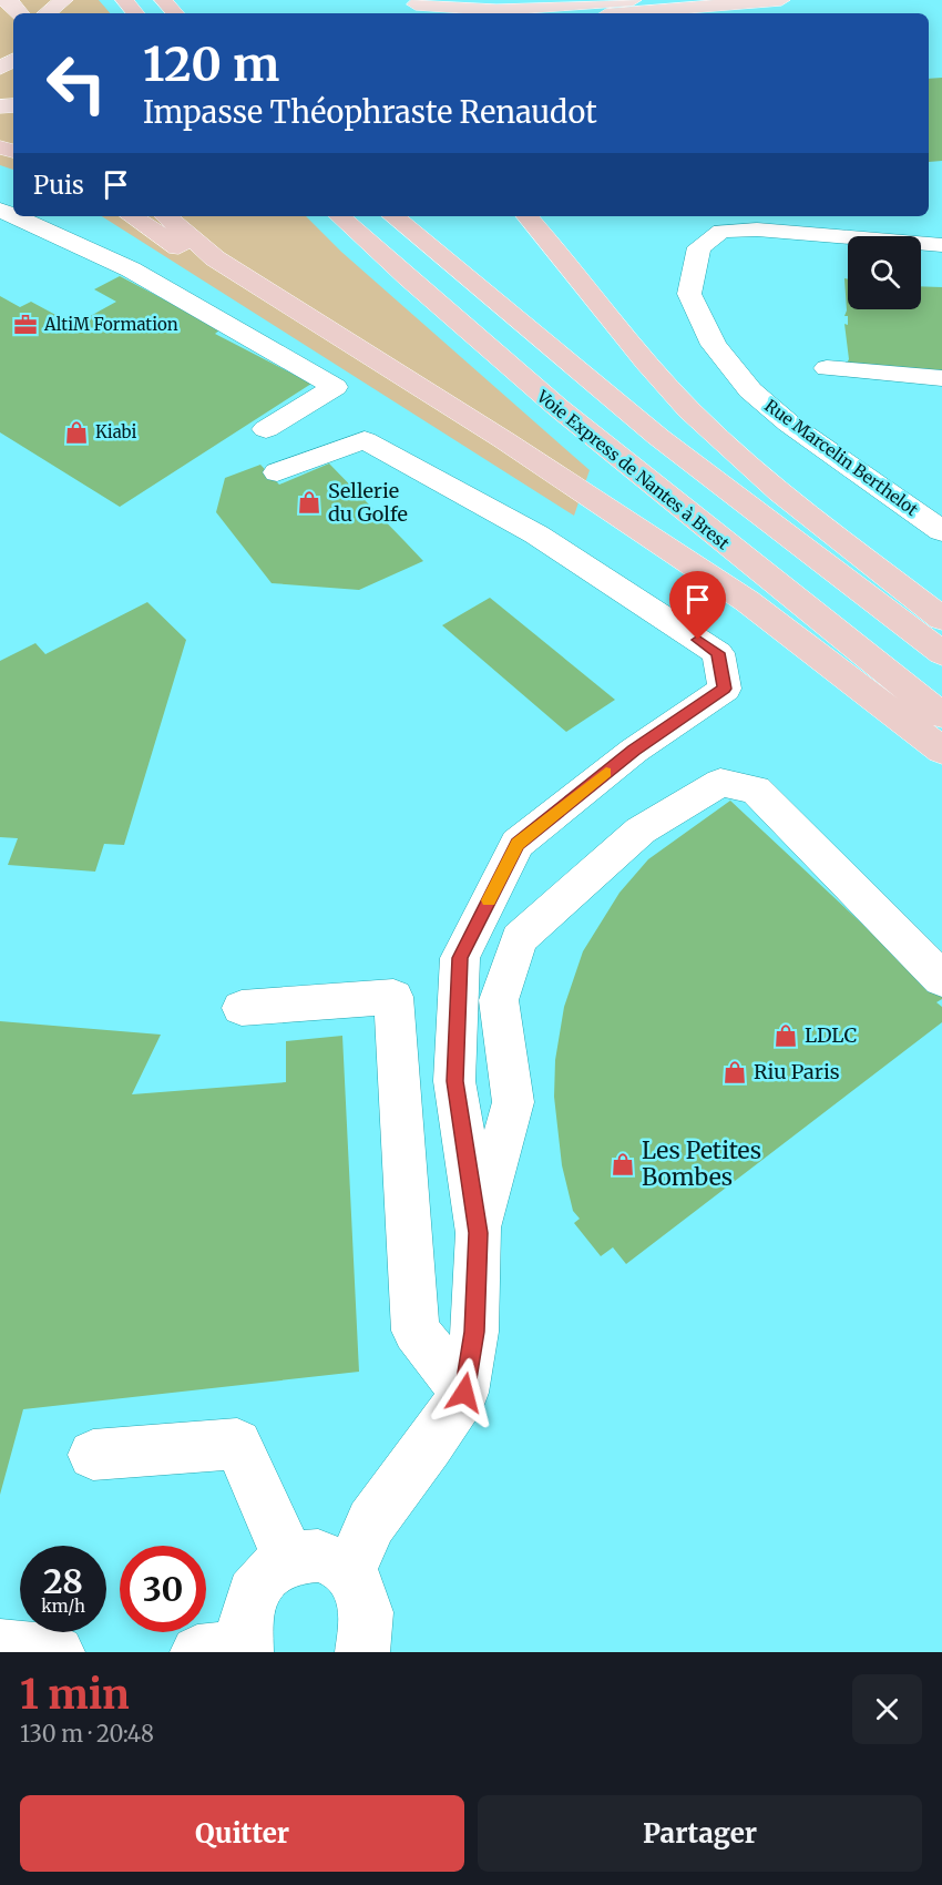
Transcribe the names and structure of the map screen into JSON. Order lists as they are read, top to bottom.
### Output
{
  "streets": {
    "highway": ["Voie Express de Nantes à Brest"],
    "street": ["Rue Marcelin Berthelot"]
  },
  "places": {
    "office": ["AltiM Formation"],
    "shop": [
      "Kiabi",
      "Sellerie du Golfe",
      "LDLC",
      "Riu Paris",
      "Les Petites Bombes"
    ]
  },
  "page": {
    "turn": ["120 m", "Impasse Théophraste Renaudot"],
    "then": "Puis",
    "speed": "28 km/h",
    "limit": "30",
    "heading": ["1 min", "130 m · 20:48"],
    "buttons": ["Quitter", "Partager"]
  }
}
